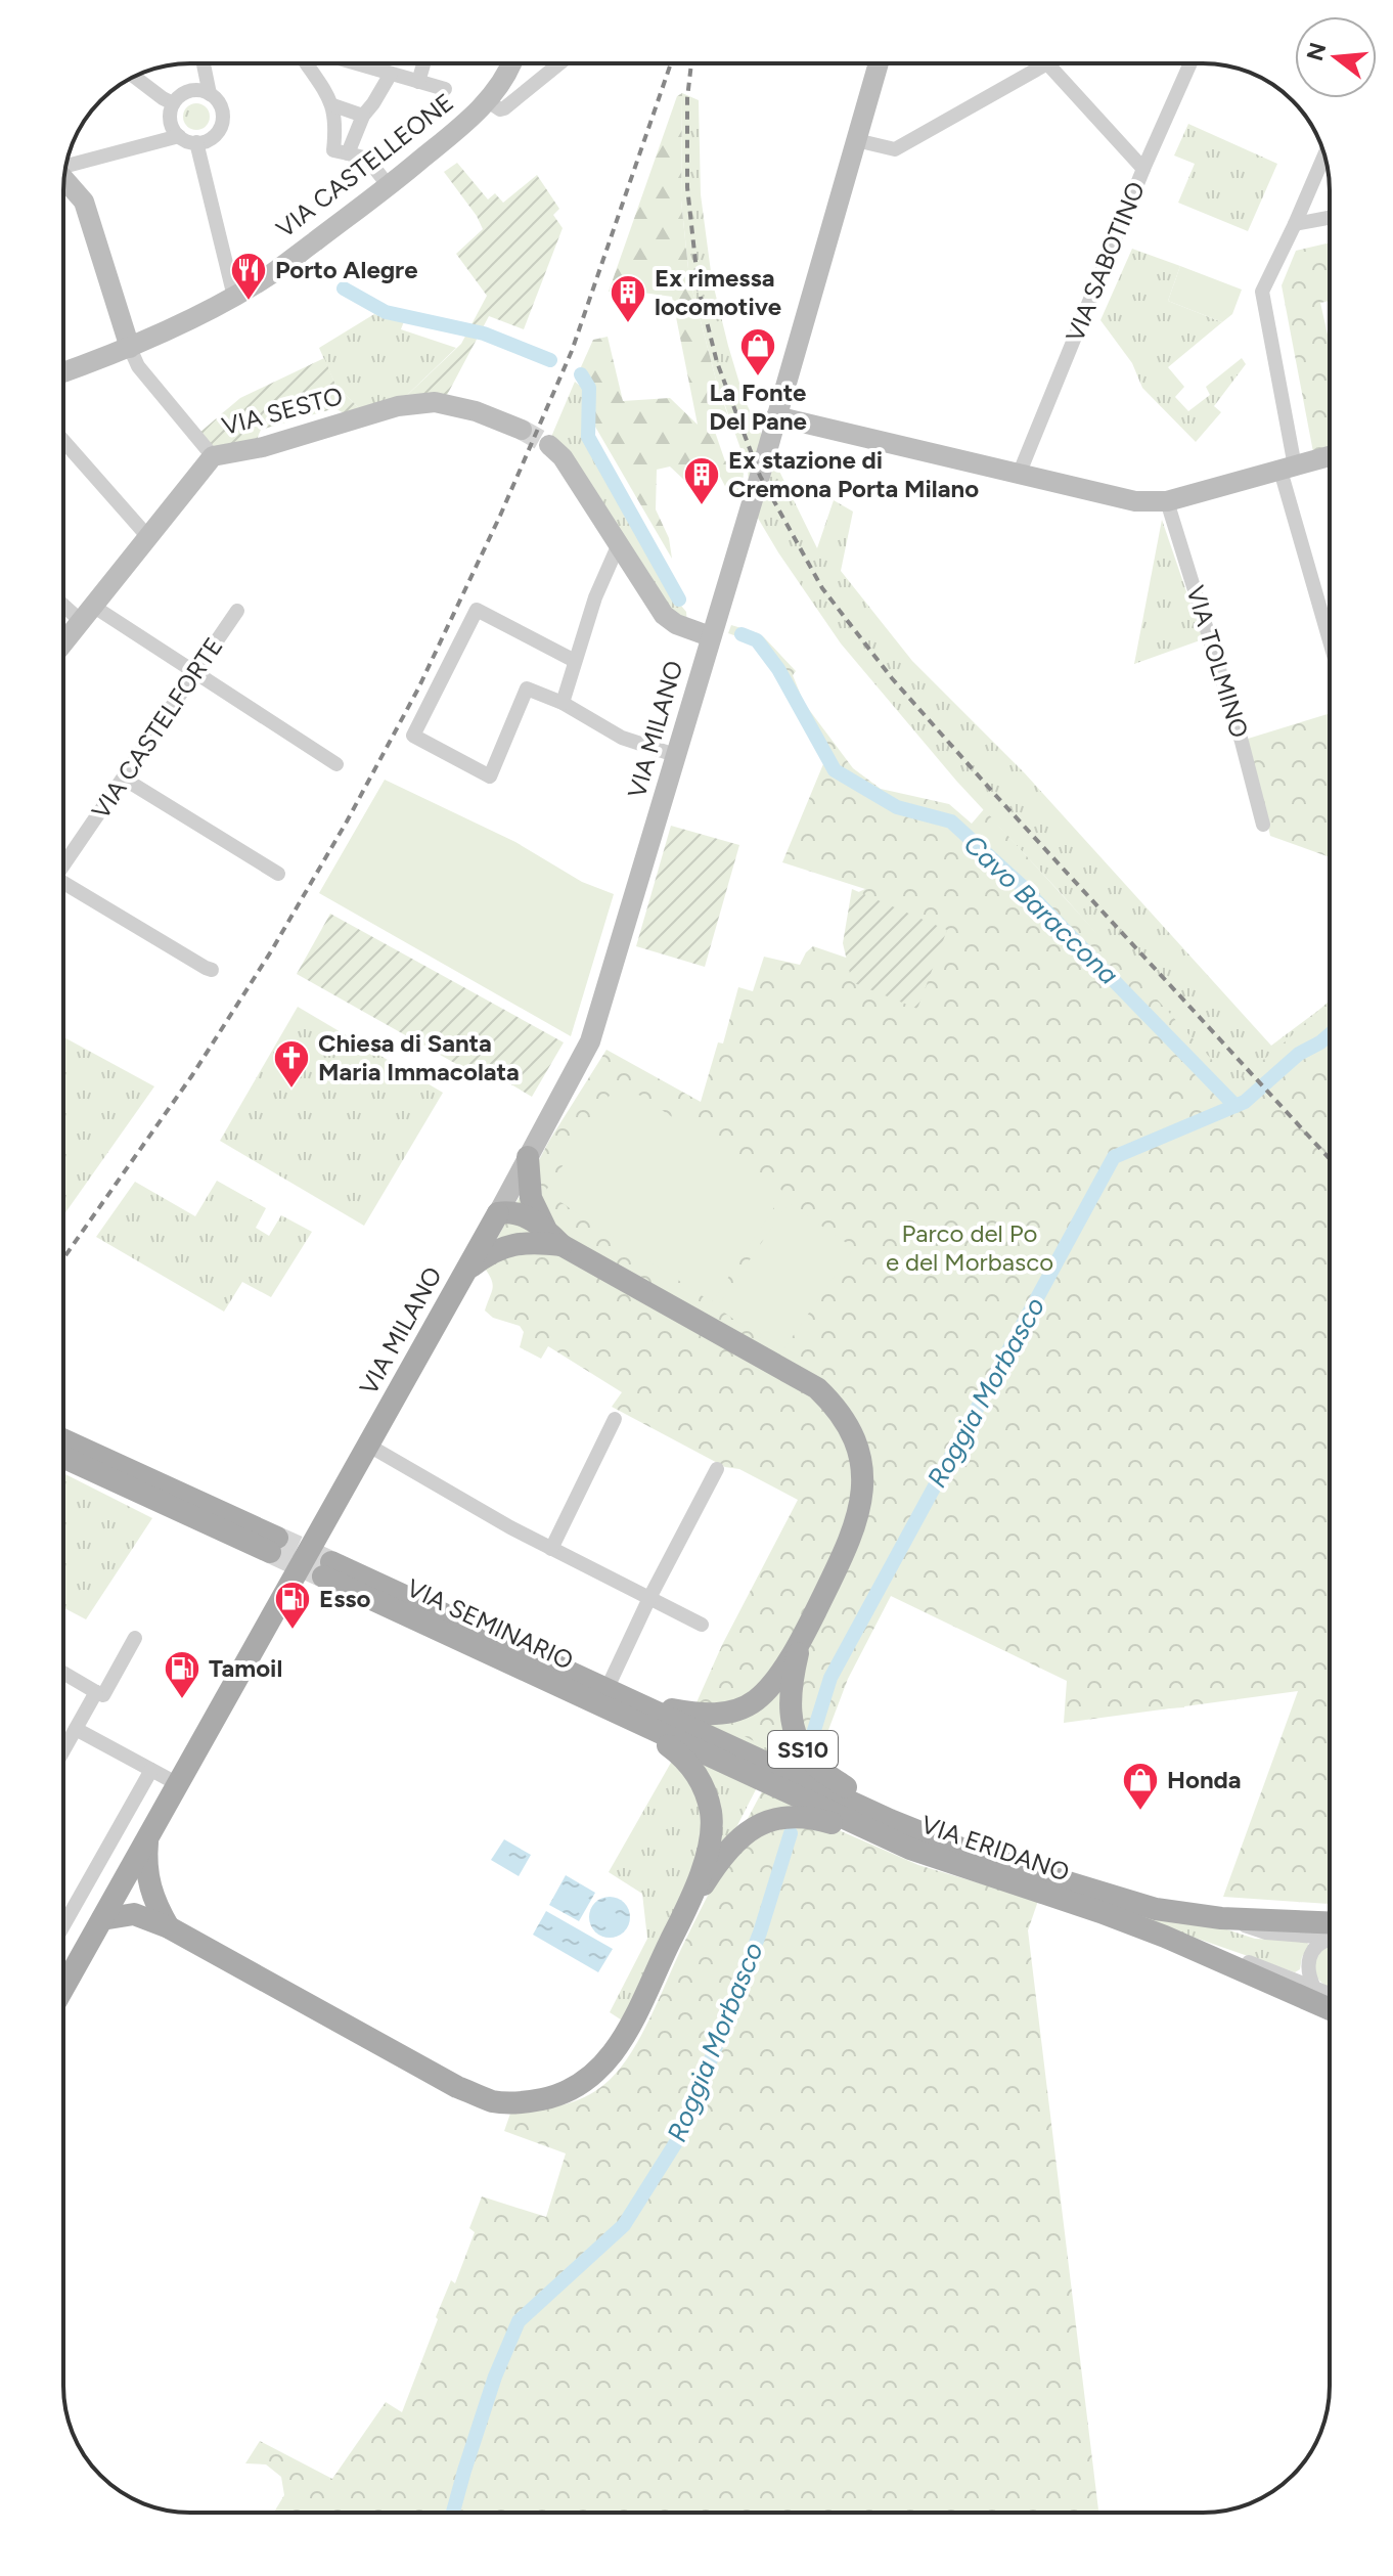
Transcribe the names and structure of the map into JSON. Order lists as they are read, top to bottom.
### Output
{
  "streets": {
    "main road": [
      "VIA CASTELLEONE",
      "VIA SESTO",
      "VIA MILANO",
      "VIA SEMINARIO",
      "SS10",
      "VIA ERIDANO"
    ],
    "street": ["VIA SABOTINO", "VIA TOLMINO", "VIA CASTELFORTE"]
  },
  "crossings": [
    ["VIA SEMINARIO", "VIA ERIDANO"],
    ["SS10", "VIA ERIDANO"]
  ],
  "water": ["Cavo Baraccona", "Roggia Morbasco"],
  "parks": ["Parco del Po e del Morbasco"],
  "places": {
    "restaurant": ["Porto Alegre"],
    "building": ["Ex rimessa locomotive", "Ex stazione di Cremona Porta Milano"],
    "shop": ["La Fonte Del Pane", "Honda"],
    "church": ["Chiesa di Santa Maria Immacolata"],
    "fuel station": ["Esso", "Tamoil"]
  },
  "north": "left"
}
